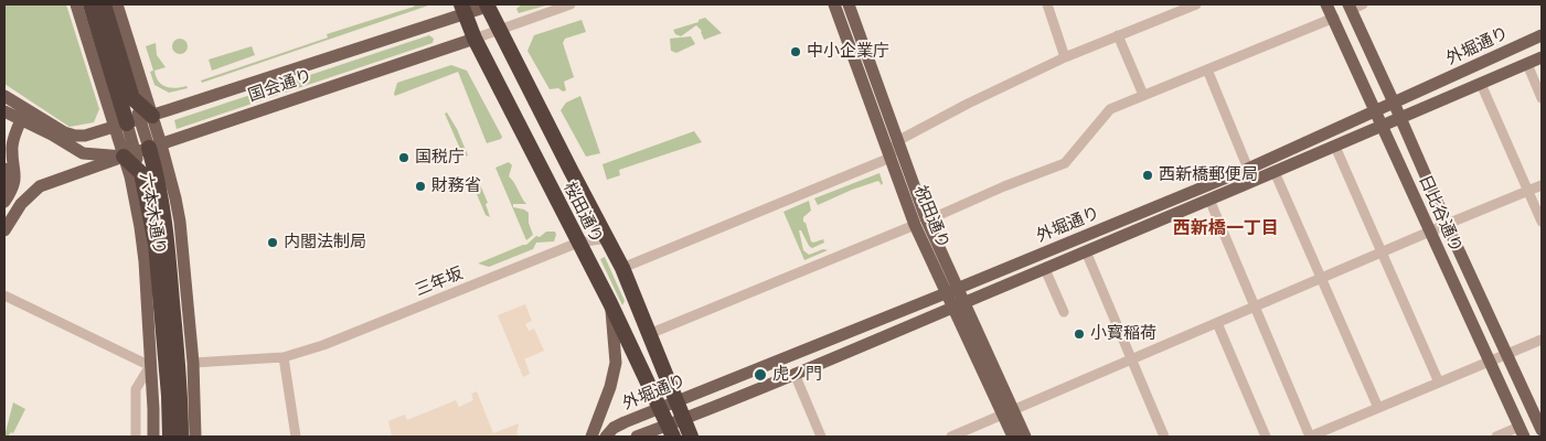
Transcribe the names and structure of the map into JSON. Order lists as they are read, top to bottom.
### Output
{
  "streets": {
    "highway": ["桜田通り"],
    "main road": [
      "外堀通り",
      "国会通り",
      "六本木通り",
      "日比谷通り",
      "祝田通り"
    ],
    "street": ["三年坂"]
  },
  "crossings": [
    ["外堀通り", "桜田通り"],
    ["外堀通り", "日比谷通り"],
    ["外堀通り", "祝田通り"],
    ["国会通り", "桜田通り"],
    ["国会通り", "六本木通り"],
    ["桜田通り", "三年坂"],
    ["六本木通り", "三年坂"]
  ],
  "districts": ["西新橋一丁目"],
  "places": [
    "中小企業庁",
    "国税庁",
    "西新橋郵便局",
    "財務省",
    "内閣法制局",
    "小寳稲荷",
    "虎ノ門"
  ]
}
